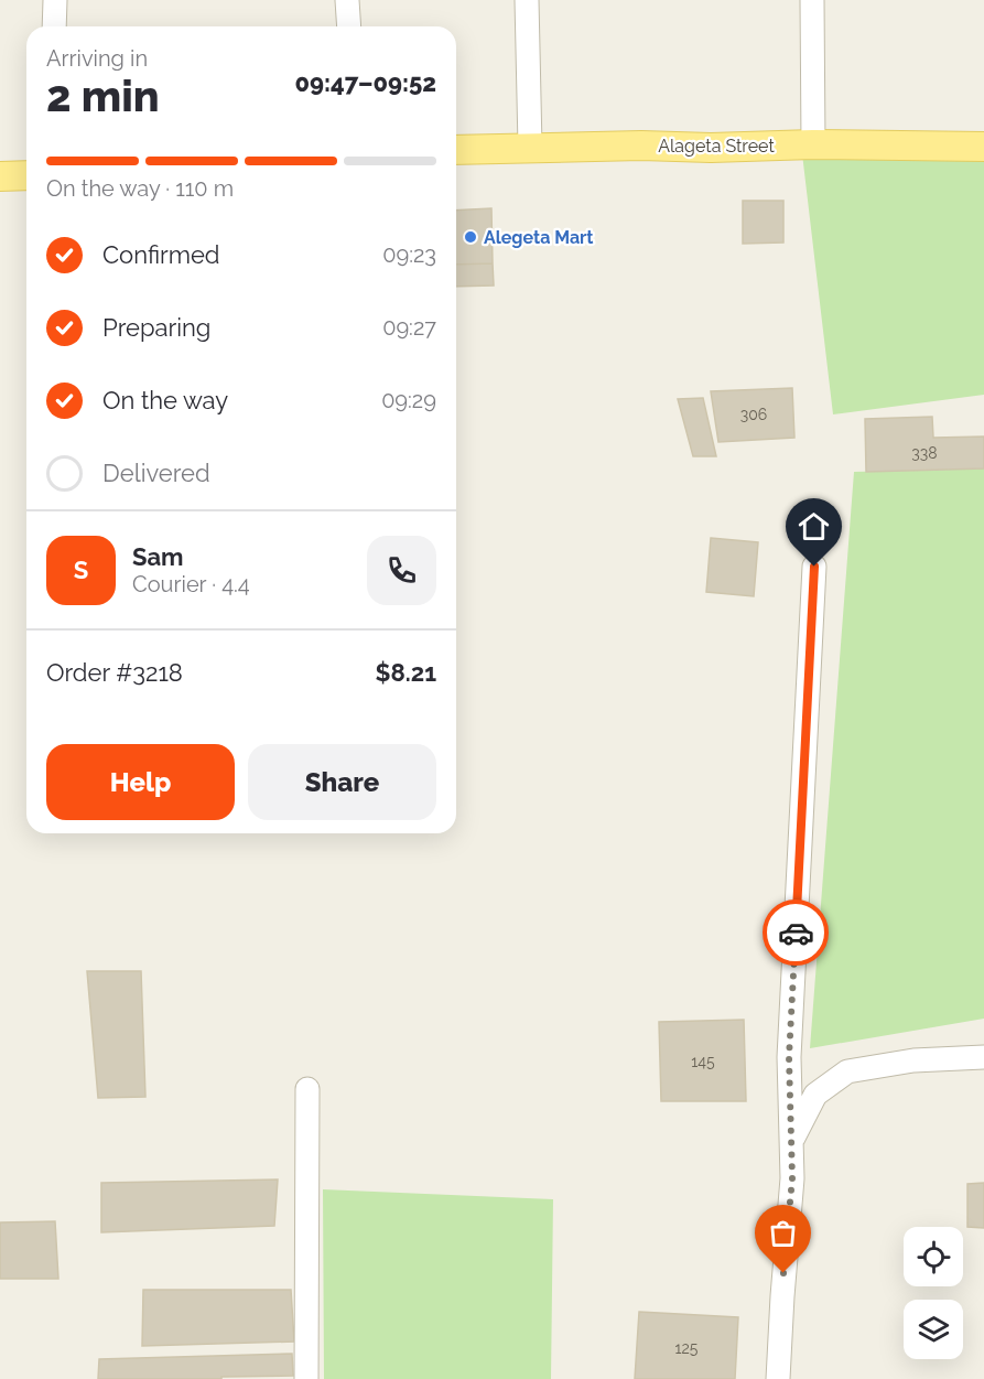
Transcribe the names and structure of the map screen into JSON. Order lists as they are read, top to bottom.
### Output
{
  "streets": {
    "main road": ["Alageta Street"]
  },
  "places": ["Alegeta Mart"],
  "house_numbers": [
    "306",
    "338",
    "145",
    "125"
  ],
  "page": {
    "heading": ["2 min", "Arriving in", "09:47–09:52"],
    "panel": [
      "Sam",
      "Courier · 4.4",
      "Order #3218",
      "$8.21"
    ],
    "bar": "On the way · 110 m",
    "list": [
      ["Confirmed", "09:23"],
      ["Preparing", "09:27"],
      ["On the way", "09:29"],
      "Delivered"
    ],
    "round": "S",
    "buttons": ["Help", "Share"]
  }
}
